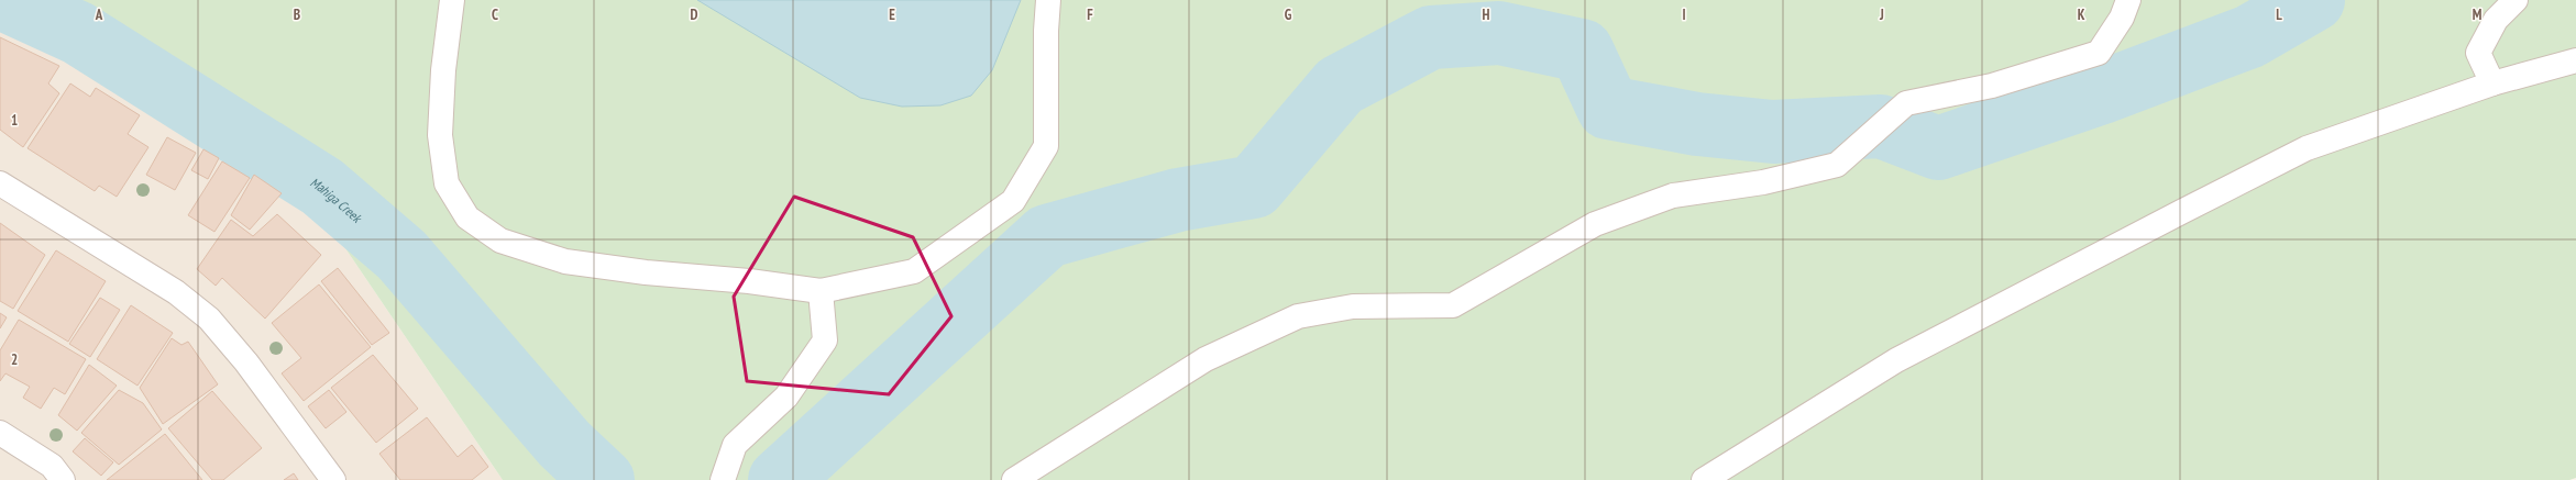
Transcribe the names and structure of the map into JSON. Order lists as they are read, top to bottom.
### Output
{
  "water": ["Mahiga Creek"],
  "grid": {
    "columns": [
      "A",
      "B",
      "C",
      "D",
      "E",
      "F",
      "G",
      "H",
      "I",
      "J",
      "K",
      "L",
      "M"
    ],
    "rows": ["1", "2"]
  }
}
